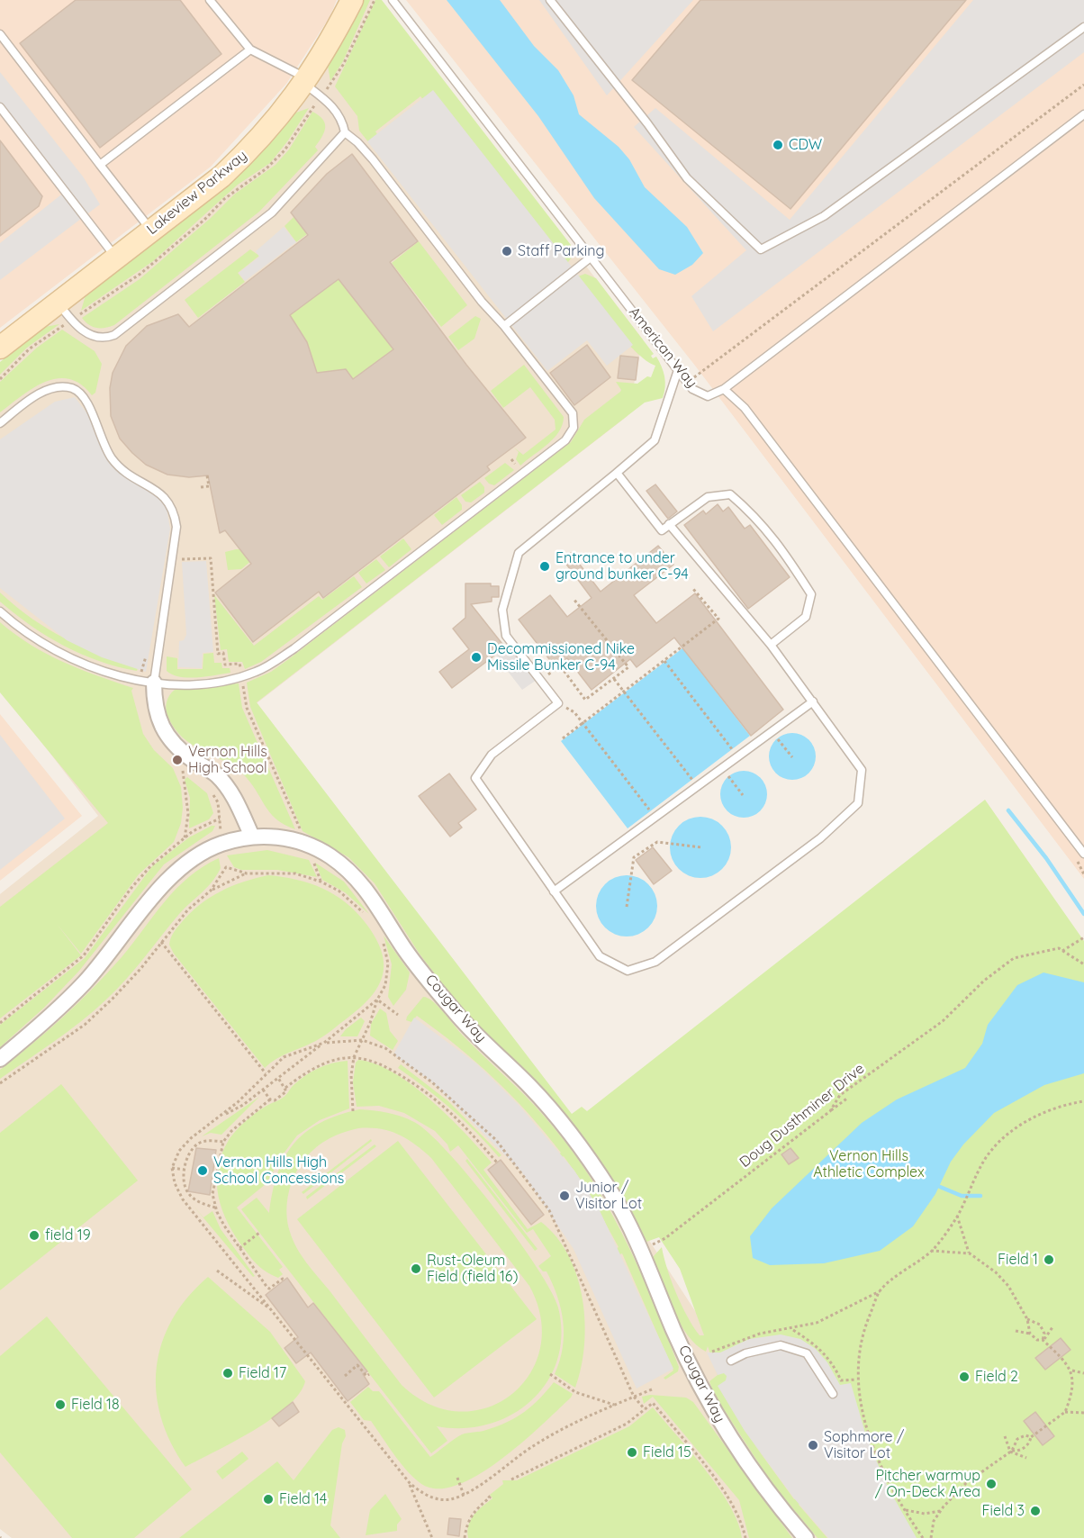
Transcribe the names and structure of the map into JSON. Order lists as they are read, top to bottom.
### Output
{
  "streets": {
    "street": ["Lakeview Parkway", "Cougar Way"],
    "lane": ["American Way"],
    "path": ["Doug Dusthminer Drive"]
  },
  "crossings": [
    ["Cougar Way", "Doug Dusthminer Drive"]
  ],
  "parks": ["Vernon Hills Athletic Complex"],
  "places": [
    "CDW",
    "Staff Parking",
    "Entrance to under ground bunker C-94",
    "Decommissioned Nike Missile Bunker C-94",
    "Vernon Hills High School",
    "Vernon Hills High School Concessions",
    "Junior / Visitor Lot",
    "field 19",
    "Field 1",
    "Rust-Oleum Field (field 16)",
    "Field 17",
    "Field 2",
    "Field 18",
    "Sophmore / Visitor Lot",
    "Field 15",
    "Pitcher warmup / On-Deck Area",
    "Field 14",
    "Field 3"
  ]
}
